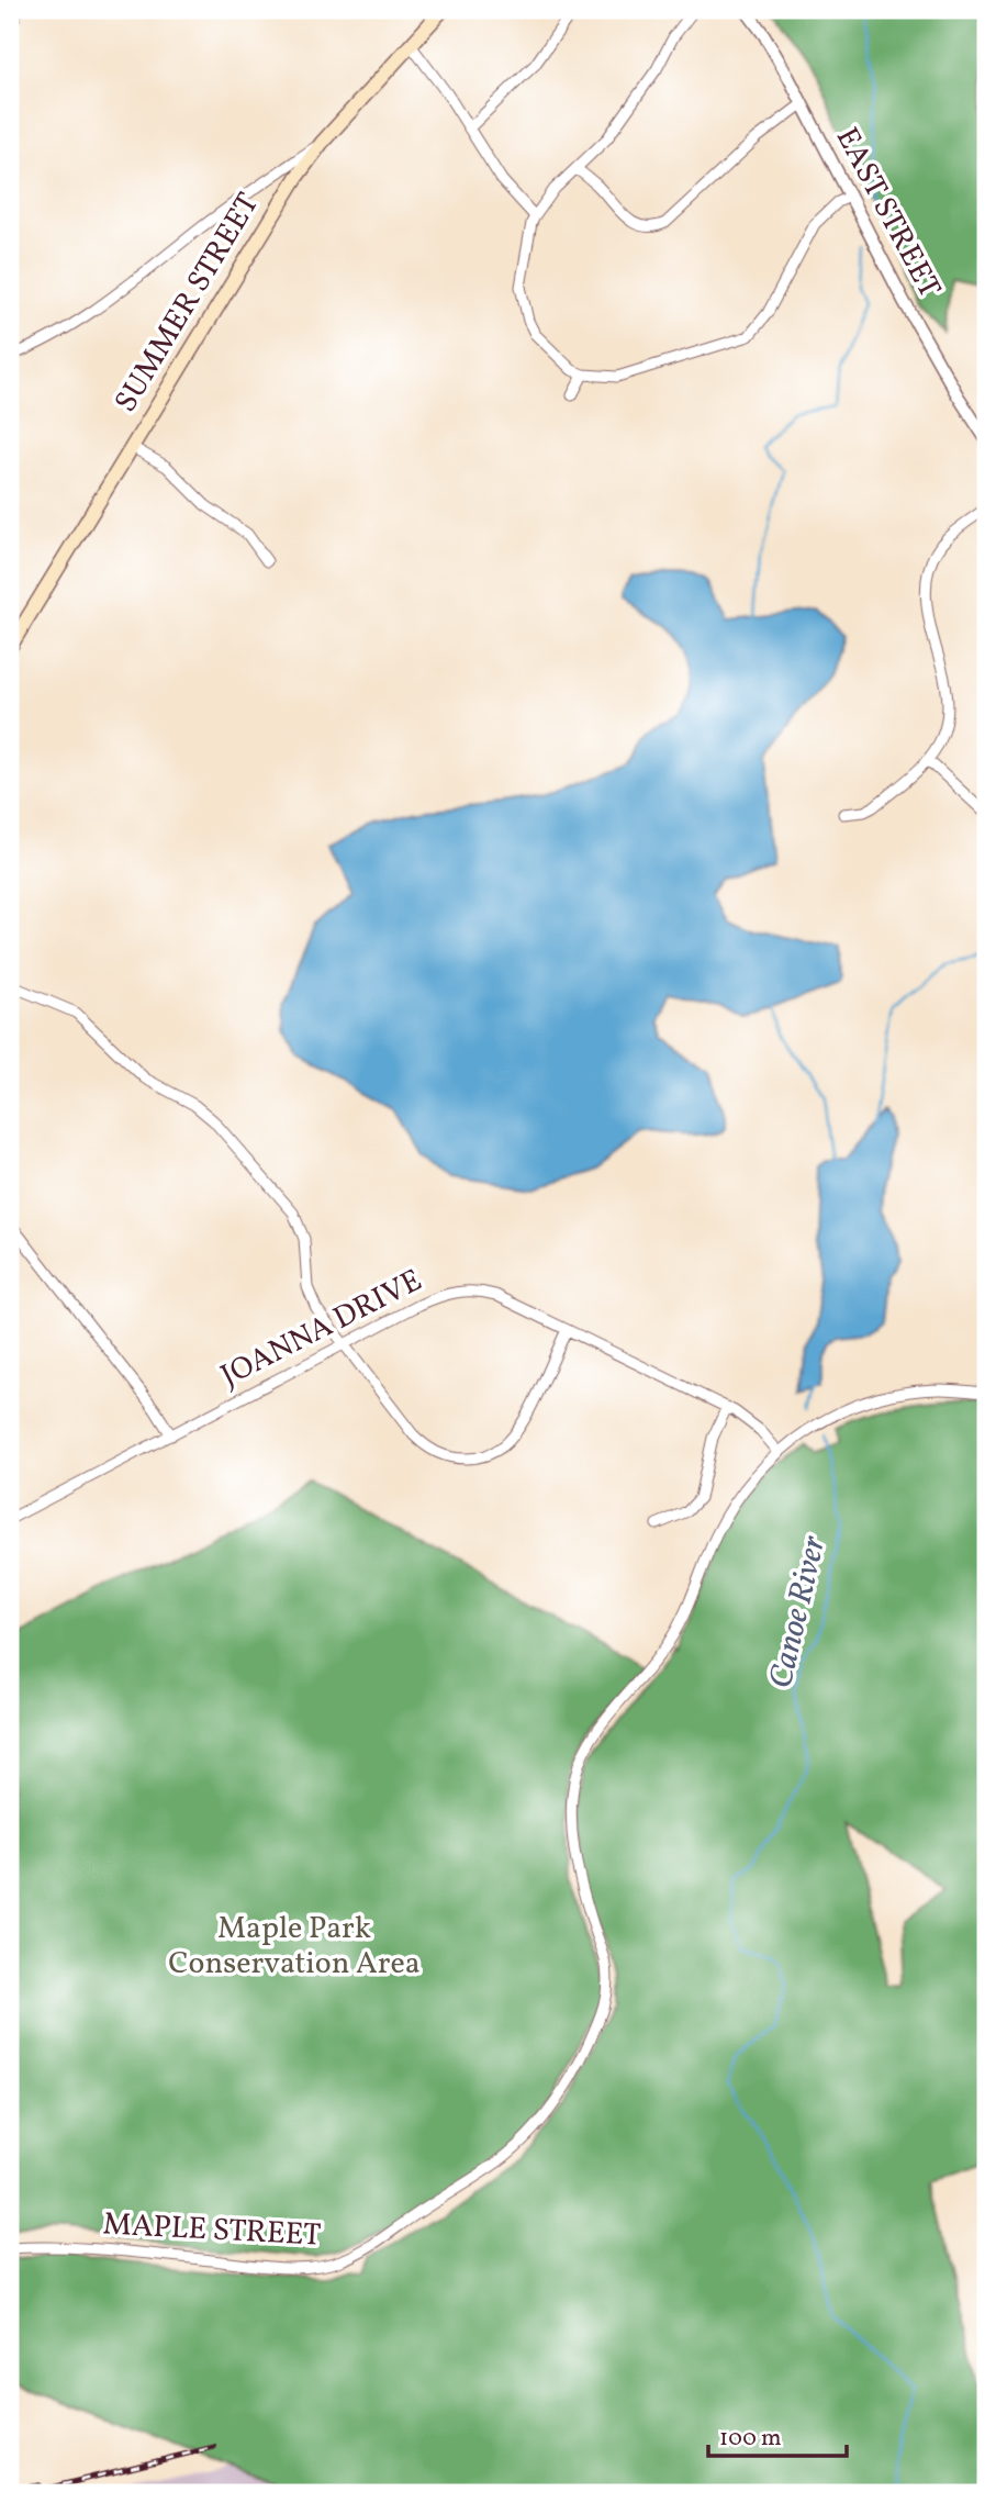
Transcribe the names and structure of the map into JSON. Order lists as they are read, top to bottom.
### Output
{
  "streets": {
    "main road": ["SUMMER STREET"],
    "street": ["EAST STREET", "JOANNA DRIVE", "MAPLE STREET"]
  },
  "crossings": [
    ["JOANNA DRIVE", "MAPLE STREET"]
  ],
  "water": ["Canoe River"],
  "parks": ["Maple Park Conservation Area"],
  "scale_bar": "100 m"
}
